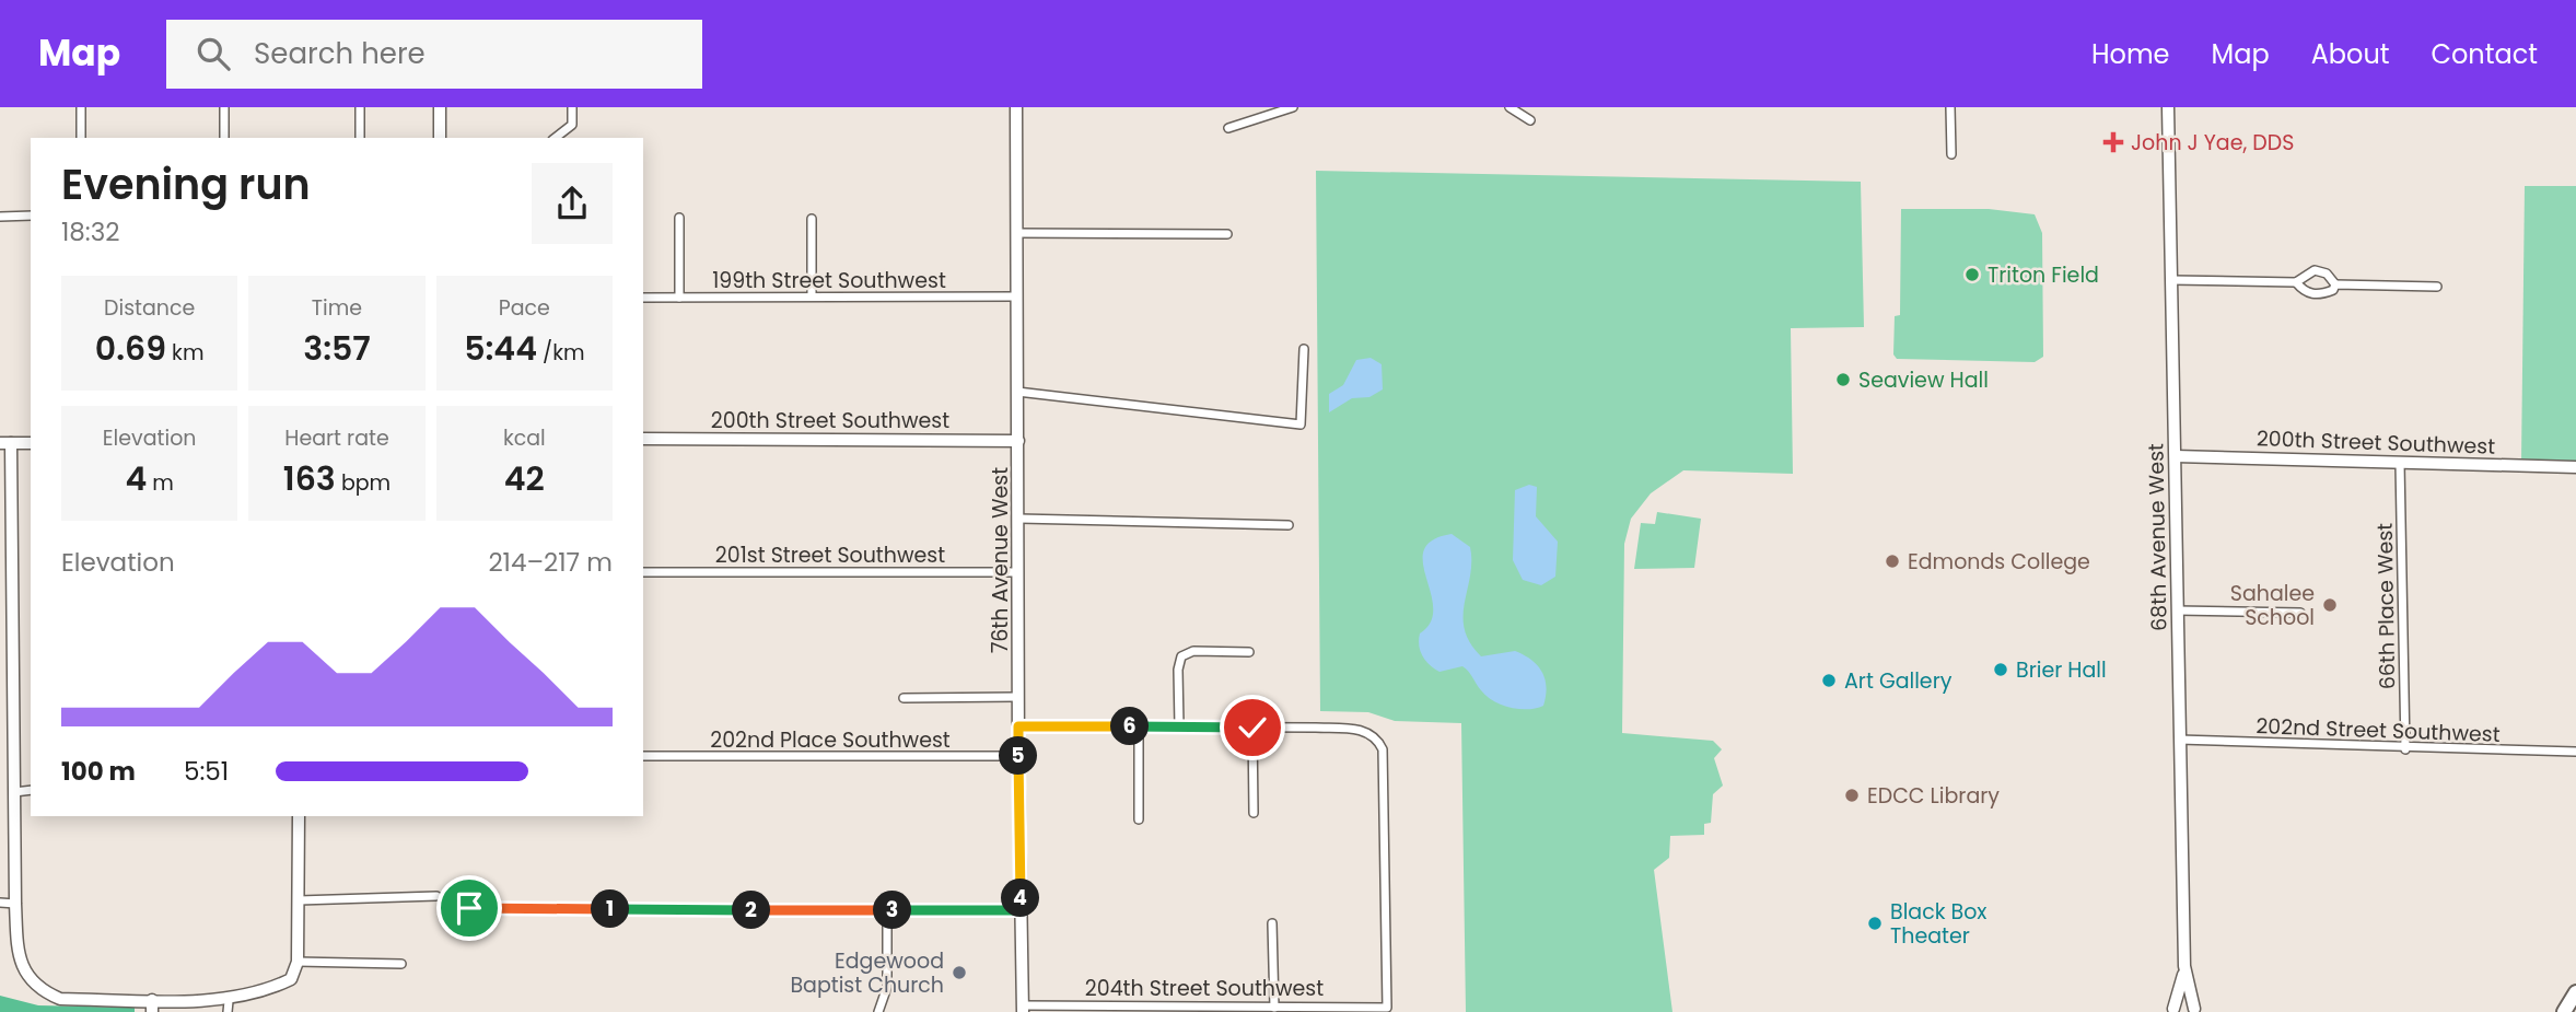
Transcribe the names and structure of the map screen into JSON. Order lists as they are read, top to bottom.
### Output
{
  "streets": {
    "street": [
      "199th Street Southwest",
      "200th Street Southwest",
      "68th Avenue West",
      "201st Street Southwest",
      "76th Avenue West",
      "66th Place West",
      "202nd Street Southwest",
      "202nd Place Southwest",
      "204th Street Southwest"
    ]
  },
  "crossings": [
    ["199th Street Southwest", "76th Avenue West"],
    ["200th Street Southwest", "68th Avenue West"],
    ["200th Street Southwest", "76th Avenue West"],
    ["200th Street Southwest", "66th Place West"],
    ["68th Avenue West", "202nd Street Southwest"],
    ["201st Street Southwest", "76th Avenue West"],
    ["76th Avenue West", "202nd Place Southwest"],
    ["76th Avenue West", "204th Street Southwest"],
    ["66th Place West", "202nd Street Southwest"]
  ],
  "places": {
    "health": ["John J Yae, DDS"],
    "other": [
      "Triton Field",
      "Seaview Hall",
      "Edmonds College",
      "Sahalee School",
      "Brier Hall",
      "Art Gallery",
      "EDCC Library",
      "Black Box Theater",
      "Edgewood Baptist Church"
    ]
  },
  "page": {
    "header": "Map",
    "search": "Search here",
    "nav": [
      "Home",
      "Map",
      "About",
      "Contact"
    ],
    "heading": ["Evening run", "18:32"],
    "stats": [
      ["Distance", "0.69 km"],
      ["Time", "3:57"],
      ["Pace", "5:44 /km"],
      ["Elevation", "4 m"],
      ["Heart rate", "163 bpm"],
      ["kcal", "42"]
    ],
    "chart": ["Elevation", "214–217 m"],
    "pins": [
      "6",
      "5",
      "4",
      "1",
      "2",
      "3"
    ],
    "list": [
      {
        "name": "100 m",
        "note": "5:51"
      }
    ]
  }
}
